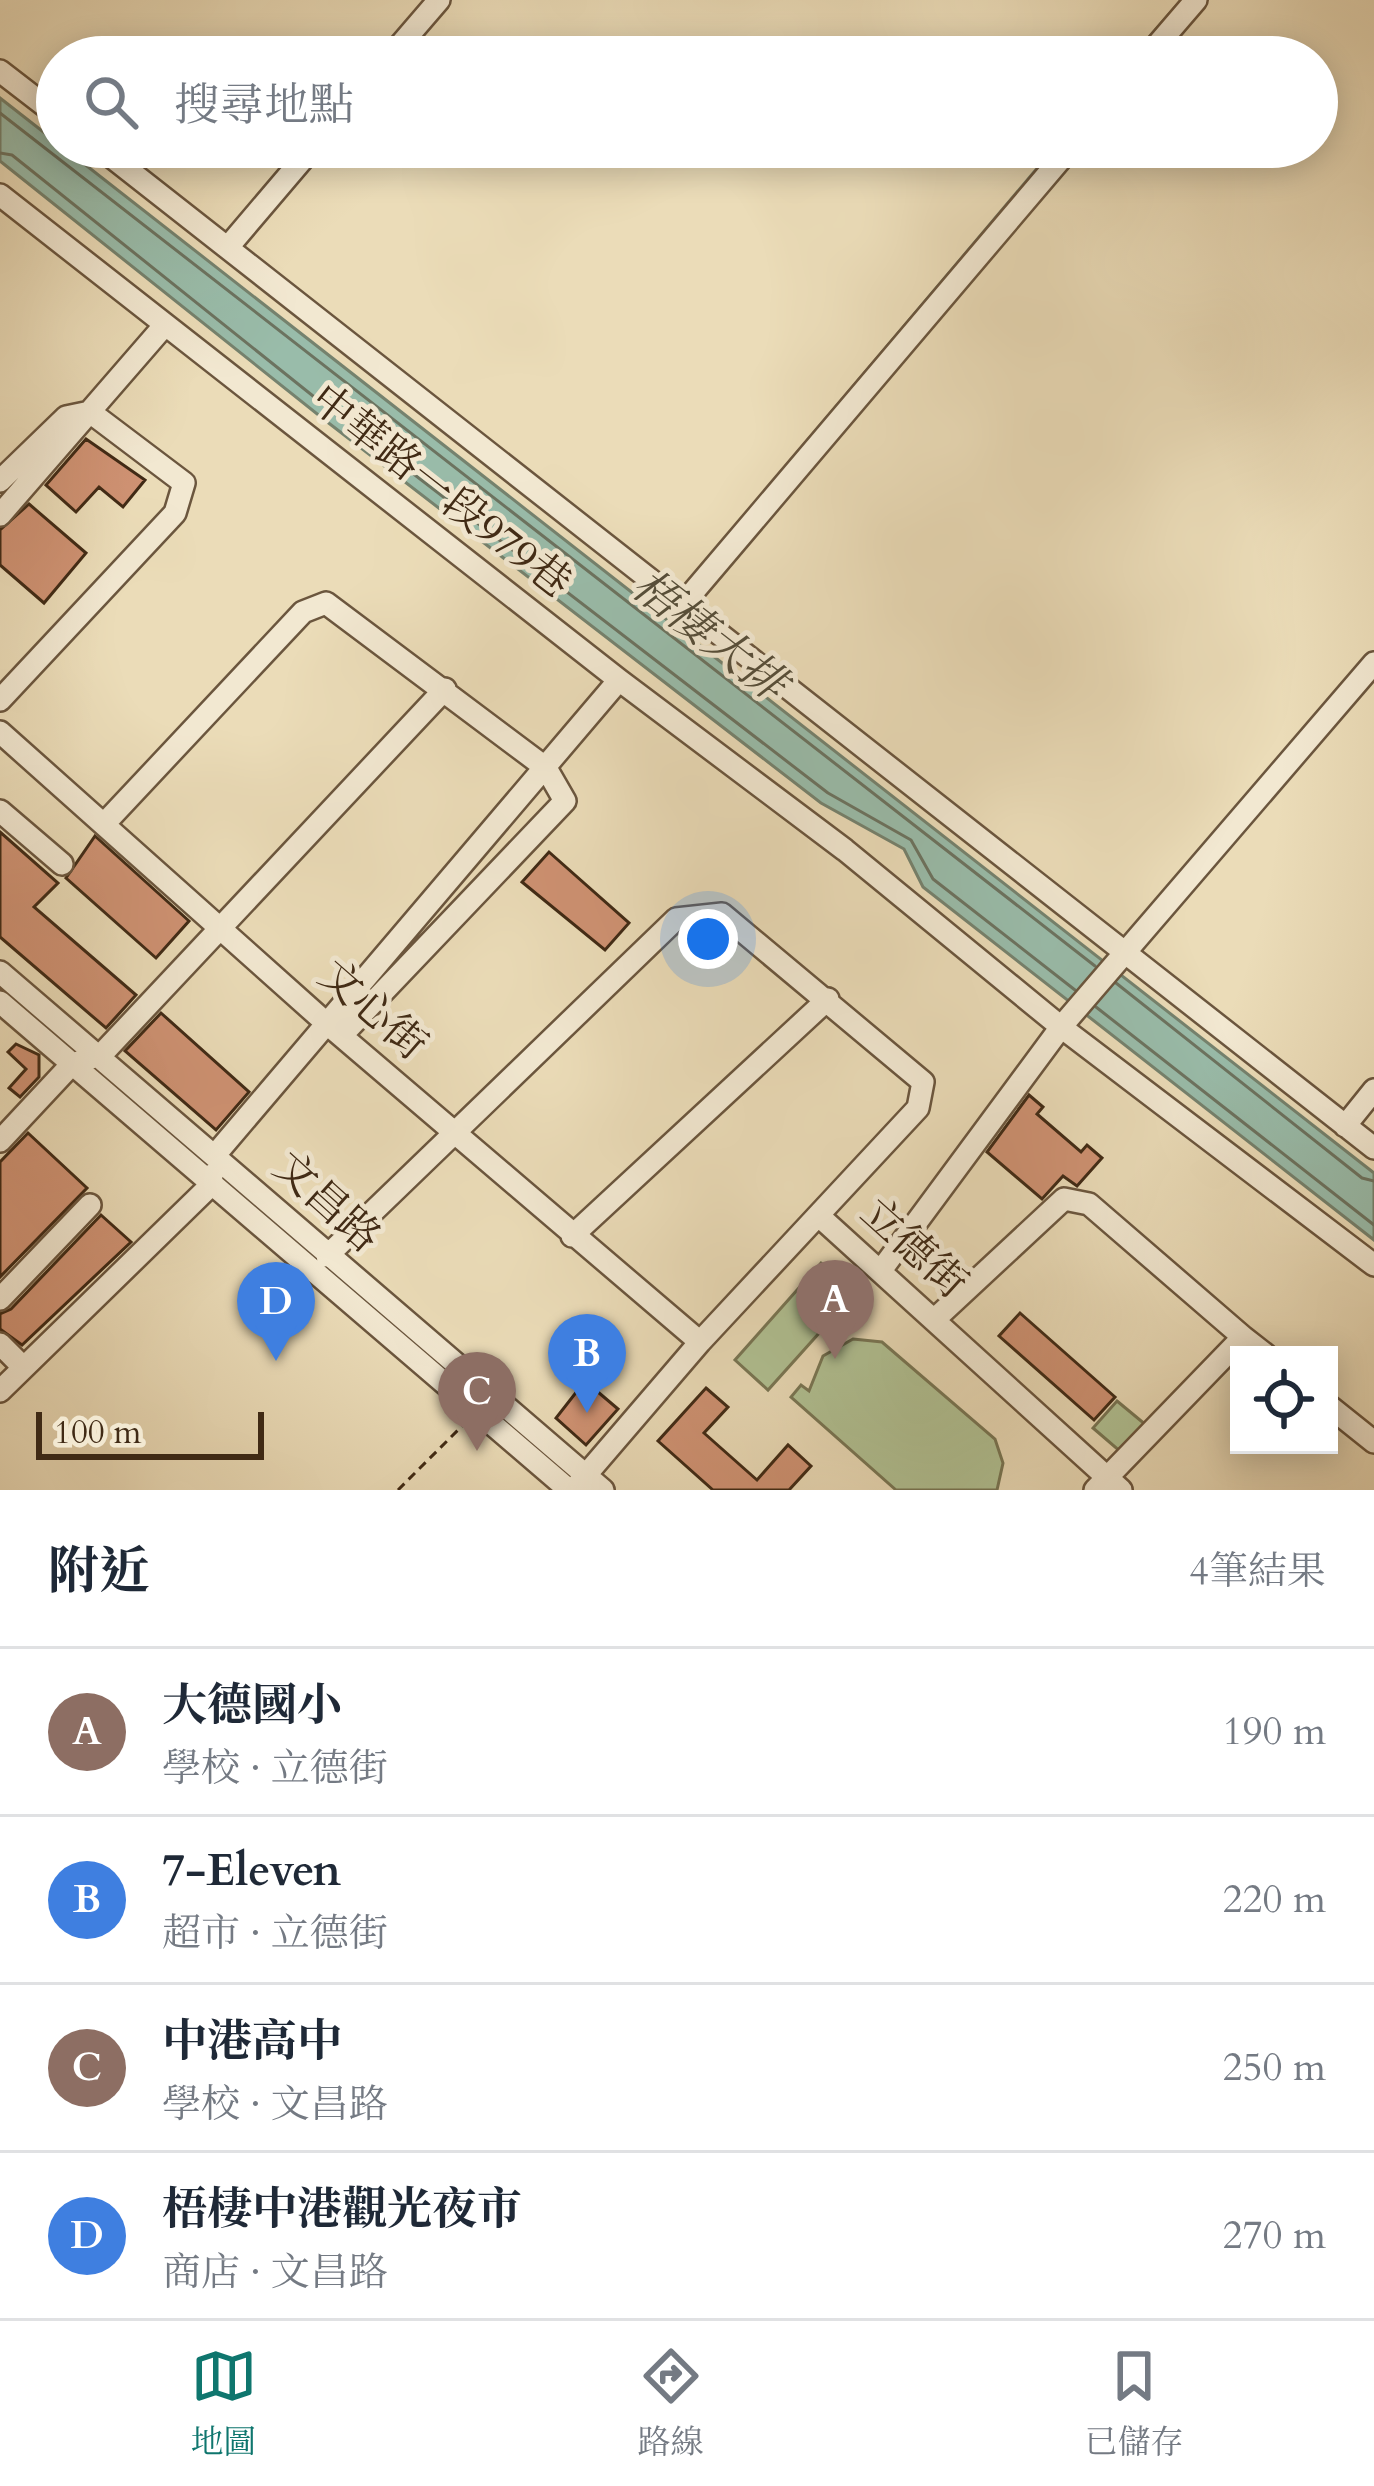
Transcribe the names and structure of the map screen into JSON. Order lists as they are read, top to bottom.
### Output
{
  "streets": {
    "street": [
      "中華路一段979巷",
      "文心街",
      "文昌路",
      "立德街"
    ]
  },
  "crossings": [
    ["文心街", "立德街"],
    ["文昌路", "立德街"]
  ],
  "water": ["梧棲大排"],
  "scale_bar": "100 m",
  "page": {
    "search": "搜尋地點",
    "pins": [
      "A",
      "D",
      "B",
      "C"
    ],
    "scale": "100 m",
    "heading": ["附近", "4筆結果"],
    "list": [
      {
        "mark": "A",
        "name": "大德國小",
        "note": "學校 · 立德街",
        "value": "190 m"
      },
      {
        "mark": "B",
        "name": "7-Eleven",
        "note": "超市 · 立德街",
        "value": "220 m"
      },
      {
        "mark": "C",
        "name": "中港高中",
        "note": "學校 · 文昌路",
        "value": "250 m"
      },
      {
        "mark": "D",
        "name": "梧棲中港觀光夜市",
        "note": "商店 · 文昌路",
        "value": "270 m"
      }
    ],
    "nav": ["地圖", "路線", "已儲存"]
  }
}
